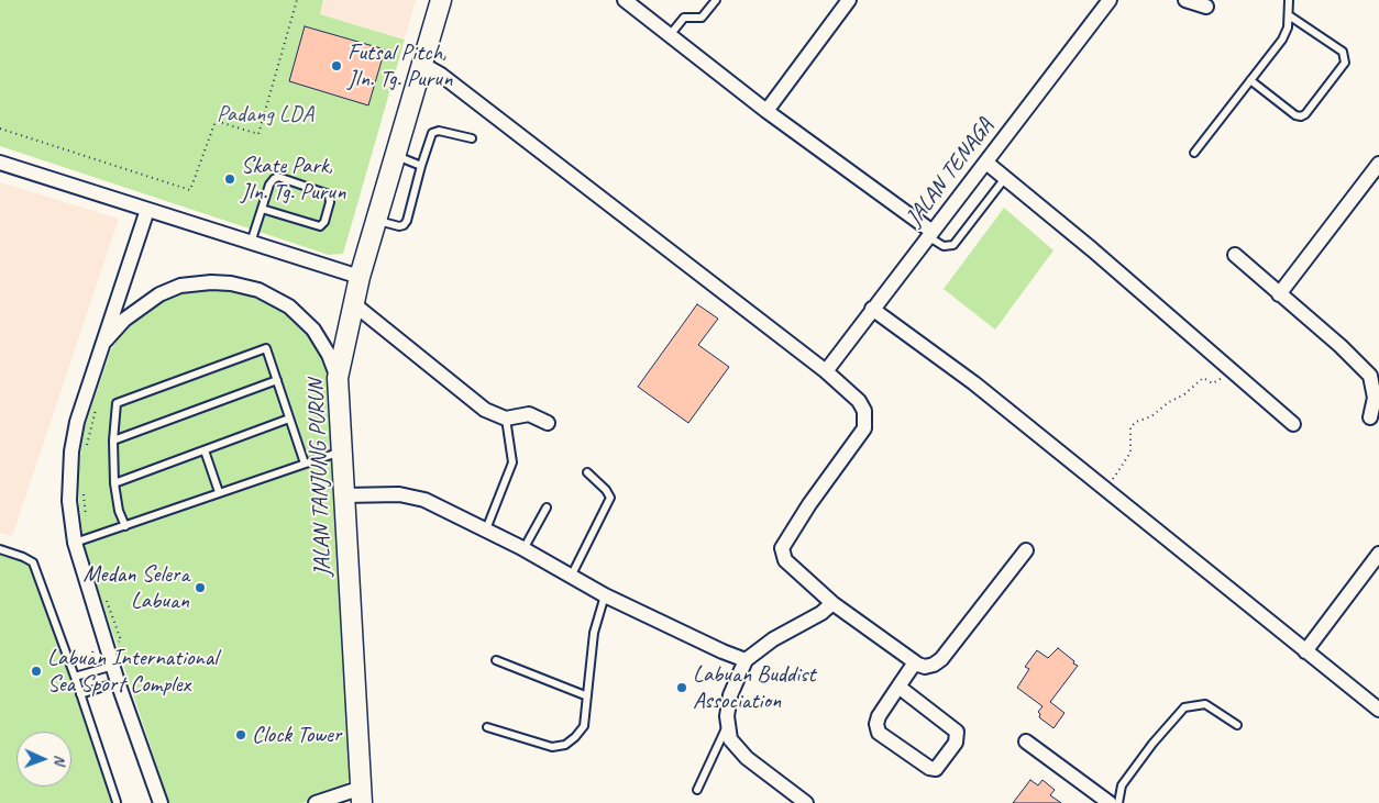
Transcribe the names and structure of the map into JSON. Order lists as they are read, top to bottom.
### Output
{
  "streets": {
    "street": ["JALAN TENAGA", "JALAN TANJUNG PURUN"]
  },
  "parks": ["Padang LDA"],
  "places": [
    "Futsal Pitch, Jln. Tg. Purun",
    "Skate Park, Jln. Tg. Purun",
    "Medan Selera Labuan",
    "Labuan International Sea Sport Complex",
    "Labuan Buddist Association",
    "Clock Tower"
  ],
  "north": "right"
}
